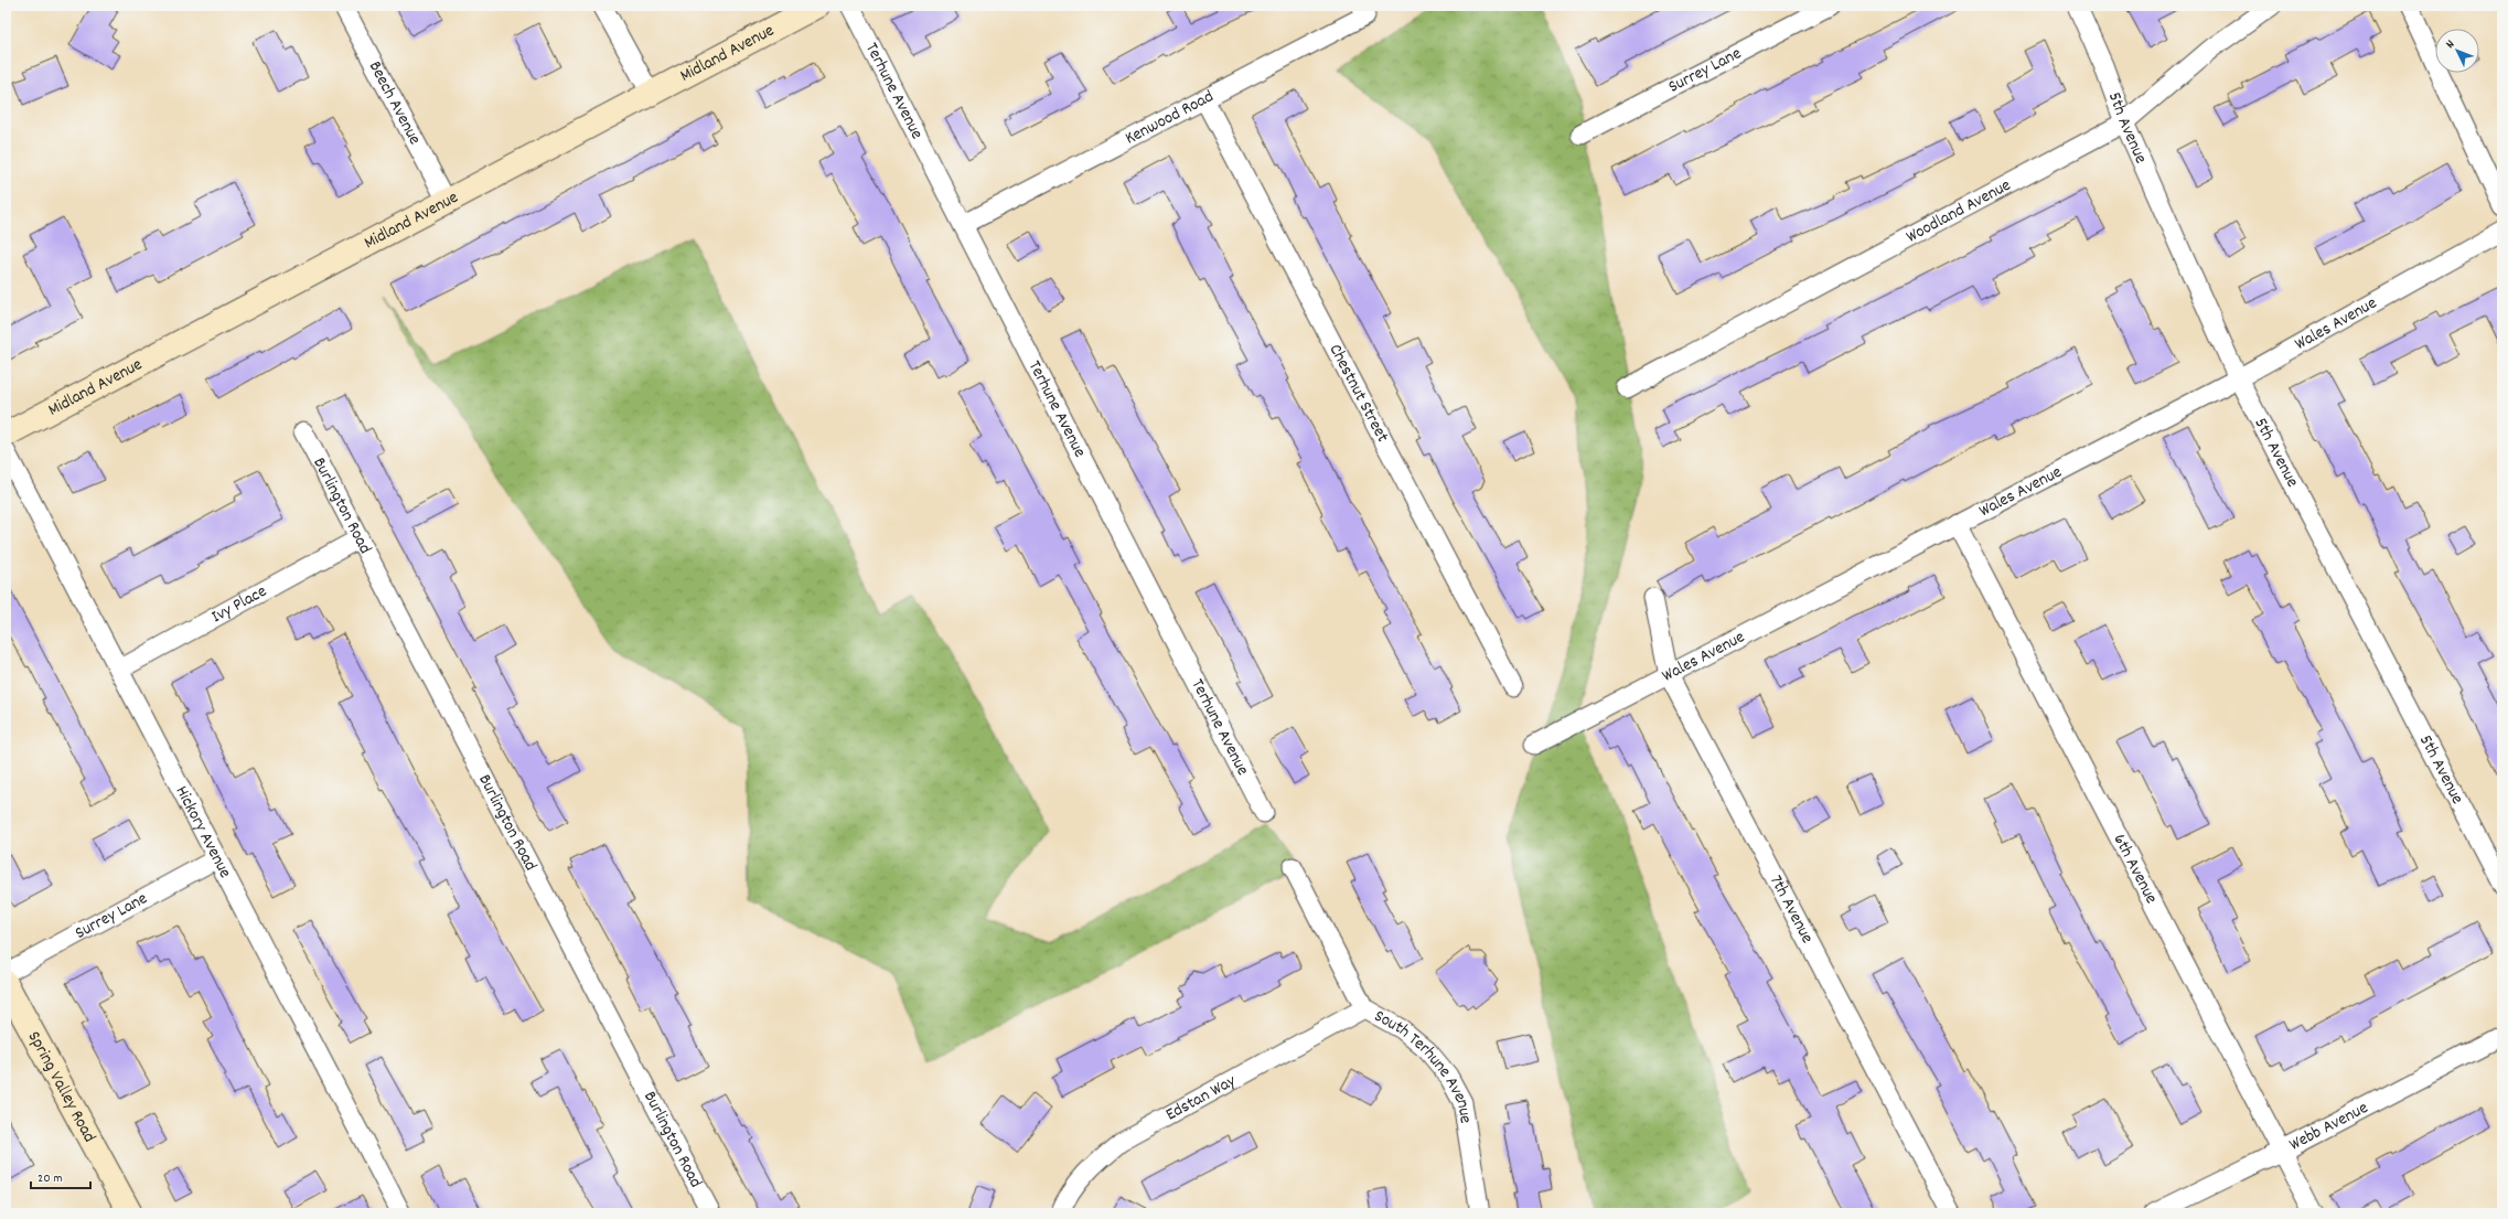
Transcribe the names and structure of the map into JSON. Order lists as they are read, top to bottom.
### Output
{
  "streets": {
    "street": [
      "Midland Avenue",
      "Surrey Lane",
      "Terhune Avenue",
      "Beech Avenue",
      "Kenwood Road",
      "5th Avenue",
      "Woodland Avenue",
      "Wales Avenue",
      "Chestnut Street",
      "Burlington Road",
      "Ivy Place",
      "Hickory Avenue",
      "6th Avenue",
      "7th Avenue",
      "South Terhune Avenue",
      "Spring Valley Road",
      "Edstan Way",
      "Webb Avenue"
    ]
  },
  "crossings": [
    ["Midland Avenue", "Beech Avenue"],
    ["Surrey Lane", "Hickory Avenue"],
    ["Terhune Avenue", "Kenwood Road"],
    ["Kenwood Road", "Chestnut Street"],
    ["5th Avenue", "Woodland Avenue"],
    ["5th Avenue", "Wales Avenue"],
    ["Wales Avenue", "6th Avenue"],
    ["Wales Avenue", "7th Avenue"],
    ["Burlington Road", "Ivy Place"],
    ["Ivy Place", "Hickory Avenue"],
    ["6th Avenue", "Webb Avenue"],
    ["South Terhune Avenue", "Edstan Way"]
  ],
  "scale_bar": "20 m",
  "north": "top left"
}
